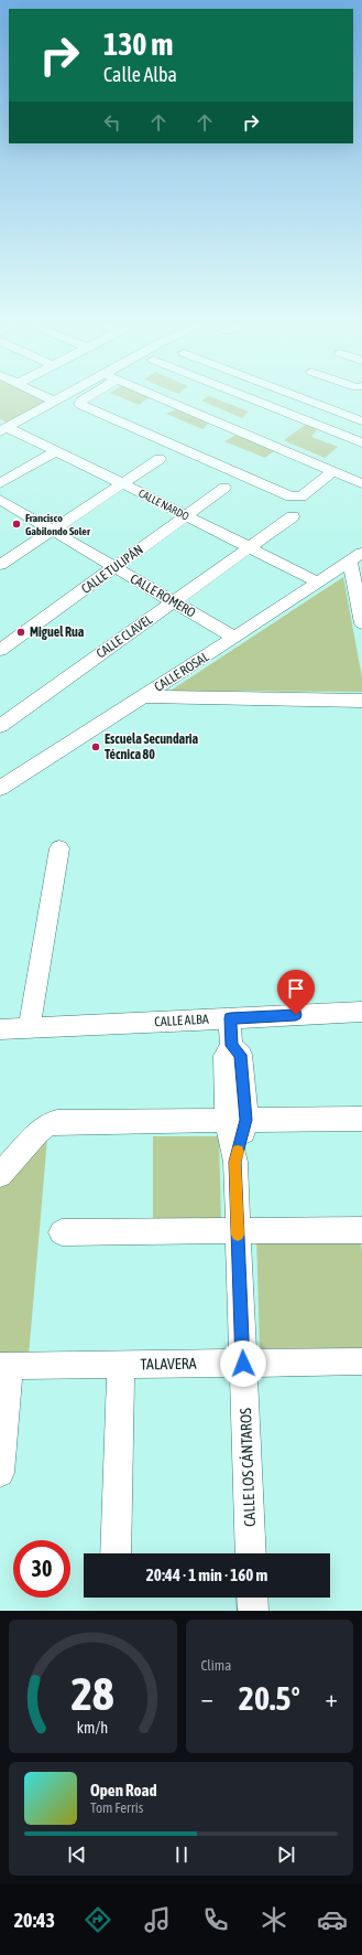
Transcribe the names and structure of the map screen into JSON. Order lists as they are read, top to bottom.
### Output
{
  "streets": {
    "street": [
      "CALLE NARDO",
      "CALLE TULIPÁN",
      "CALLE ROMERO",
      "CALLE CLAVEL",
      "CALLE ROSAL",
      "CALLE ALBA",
      "TALAVERA",
      "CALLE LOS CÁNTAROS"
    ]
  },
  "crossings": [
    ["CALLE NARDO", "CALLE TULIPÁN"],
    ["CALLE NARDO", "CALLE CLAVEL"],
    ["CALLE NARDO", "CALLE ROSAL"],
    ["CALLE TULIPÁN", "CALLE ROMERO"],
    ["CALLE ROMERO", "CALLE CLAVEL"],
    ["CALLE ROMERO", "CALLE ROSAL"],
    ["CALLE ALBA", "CALLE LOS CÁNTAROS"],
    ["TALAVERA", "CALLE LOS CÁNTAROS"]
  ],
  "places": ["Francisco Gabilondo Soler", "Miguel Rua", "Escuela Secundaria Técnica 80"],
  "page": {
    "turn": ["130 m", "Calle Alba"],
    "limit": "30",
    "trip": "20:44 · 1 min · 160 m",
    "tile": "Clima",
    "heat": ["−", "20.5°", "+"],
    "song": ["Open Road", "Tom Ferris"],
    "tabs": "20:43",
    "gauge": ["28", "km/h"]
  }
}
